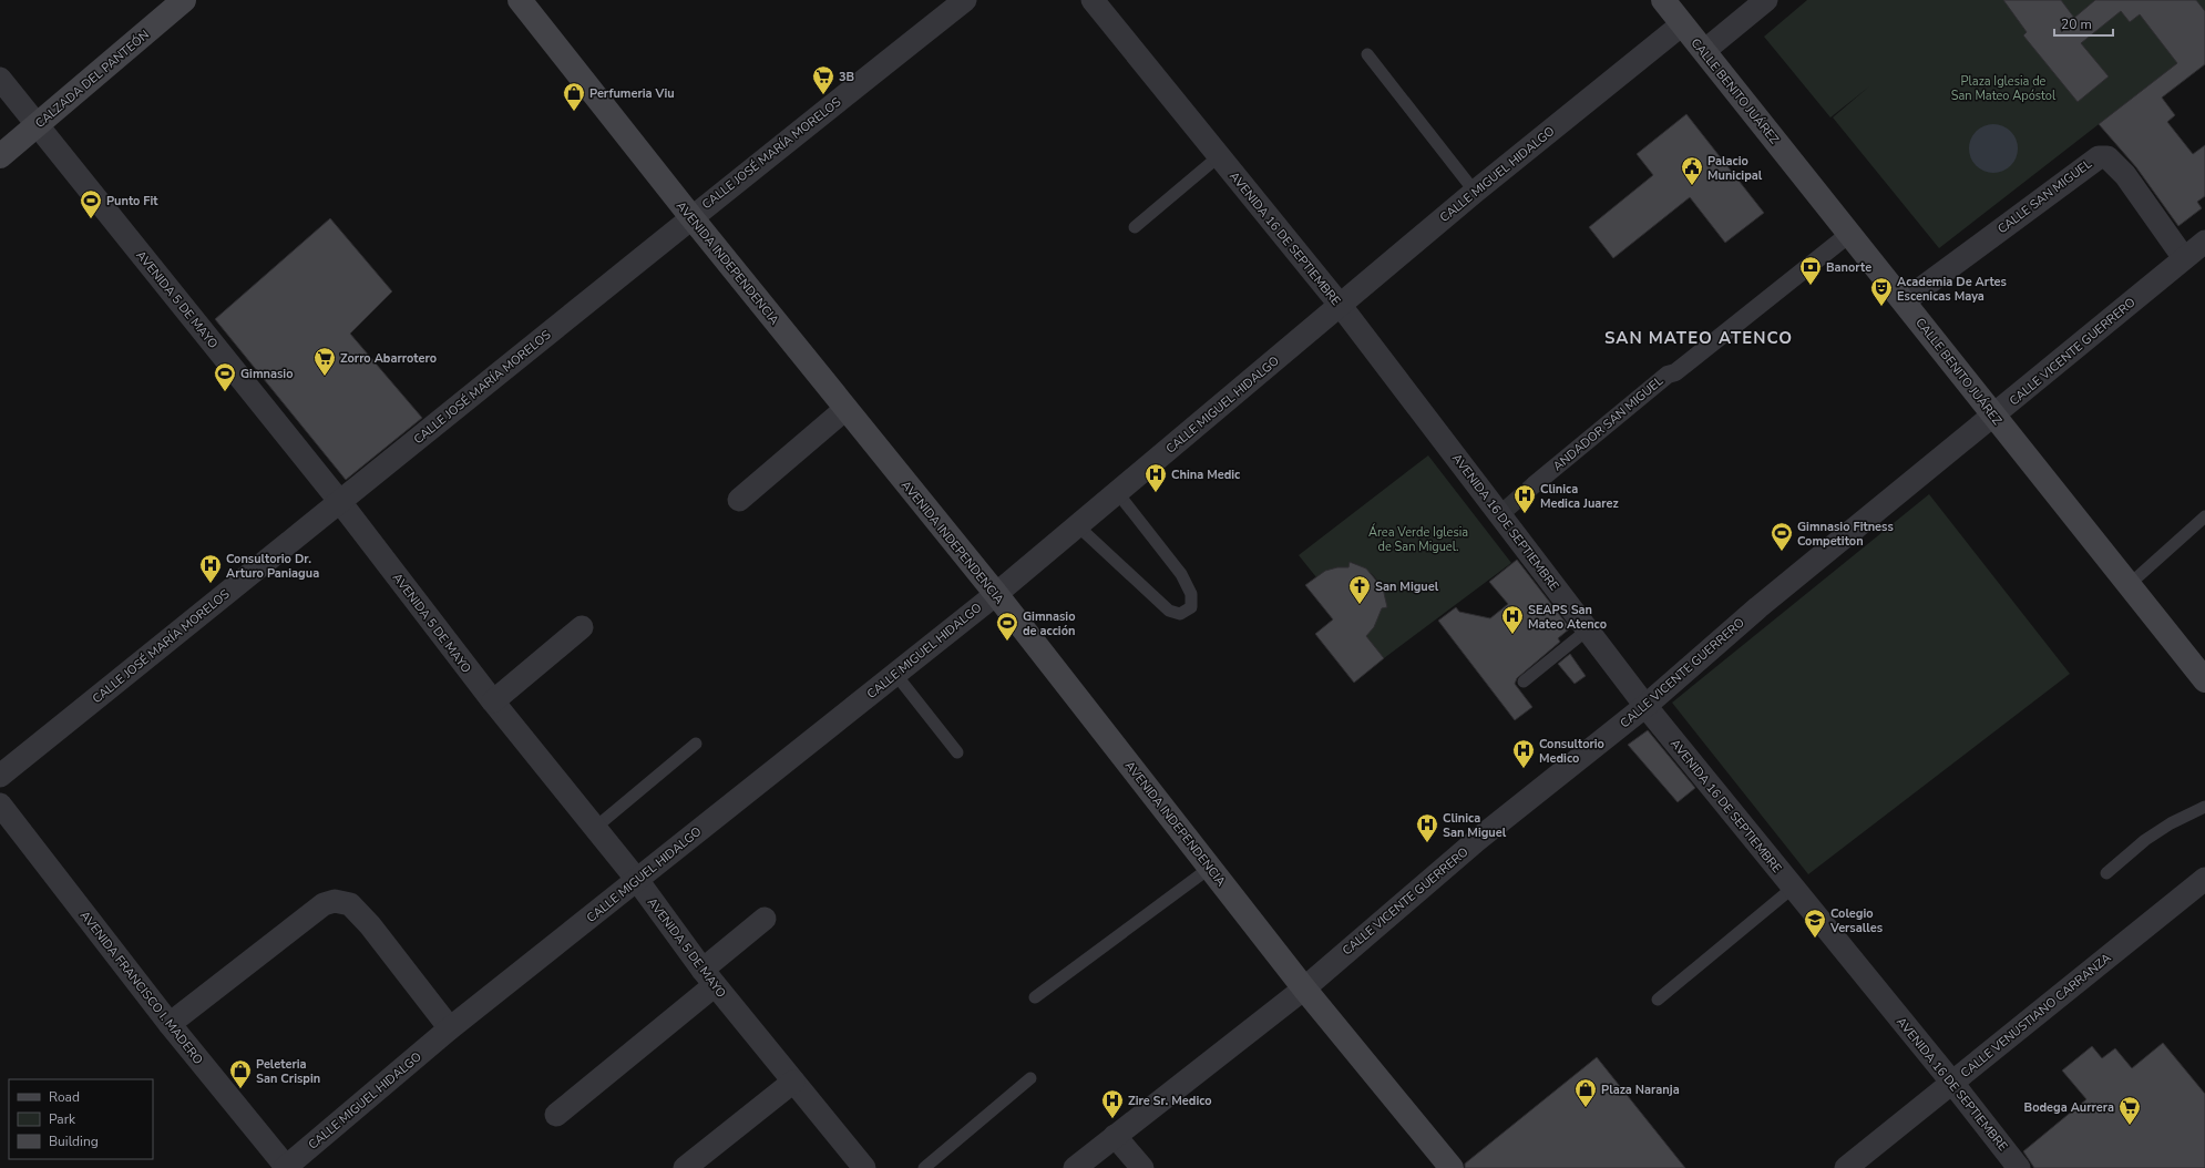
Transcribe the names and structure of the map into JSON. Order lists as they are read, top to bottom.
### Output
{
  "streets": {
    "main road": ["CALZADA DEL PANTEÓN", "CALLE BENITO JUÁREZ", "AVENIDA INDEPENDENCIA"],
    "street": [
      "CALLE JOSÉ MARÍA MORELOS",
      "CALLE MIGUEL HIDALGO",
      "CALLE SAN MIGUEL",
      "AVENIDA 16 DE SEPTIEMBRE",
      "AVENIDA 5 DE MAYO",
      "CALLE VICENTE GUERRERO",
      "ANDADOR SAN MIGUEL",
      "AVENIDA FRANCISCO I. MADERO",
      "CALLE VENUSTIANO CARRANZA"
    ]
  },
  "crossings": [
    ["CALZADA DEL PANTEÓN", "AVENIDA 5 DE MAYO"],
    ["CALLE BENITO JUÁREZ", "CALLE MIGUEL HIDALGO"],
    ["CALLE BENITO JUÁREZ", "CALLE SAN MIGUEL"],
    ["CALLE BENITO JUÁREZ", "CALLE VICENTE GUERRERO"],
    ["CALLE BENITO JUÁREZ", "ANDADOR SAN MIGUEL"],
    ["CALLE JOSÉ MARÍA MORELOS", "AVENIDA INDEPENDENCIA"],
    ["CALLE JOSÉ MARÍA MORELOS", "AVENIDA 5 DE MAYO"],
    ["CALLE MIGUEL HIDALGO", "AVENIDA 16 DE SEPTIEMBRE"],
    ["CALLE MIGUEL HIDALGO", "AVENIDA INDEPENDENCIA"],
    ["CALLE MIGUEL HIDALGO", "AVENIDA 5 DE MAYO"],
    ["CALLE MIGUEL HIDALGO", "AVENIDA FRANCISCO I. MADERO"],
    ["CALLE SAN MIGUEL", "CALLE VICENTE GUERRERO"],
    ["AVENIDA 16 DE SEPTIEMBRE", "CALLE VICENTE GUERRERO"],
    ["AVENIDA 16 DE SEPTIEMBRE", "CALLE VENUSTIANO CARRANZA"],
    ["AVENIDA INDEPENDENCIA", "CALLE VICENTE GUERRERO"]
  ],
  "districts": ["SAN MATEO ATENCO"],
  "parks": ["Plaza Iglesia de San Mateo Apóstol", "Área Verde Iglesia de San Miguel."],
  "places": {
    "supermarket": ["3B", "Zorro Abarrotero", "Bodega Aurrera"],
    "shop": ["Perfumeria Viu", "Peleteria San Crispin", "Plaza Naranja"],
    "public building": ["Palacio Municipal"],
    "sports": [
      "Punto Fit",
      "Gimnasio",
      "Gimnasio Fitness Competiton",
      "Gimnasio de acción"
    ],
    "bank": ["Banorte"],
    "theatre": ["Academia De Artes Escenicas Maya"],
    "hospital": [
      "China Medic",
      "Clinica Medica Juarez",
      "Consultorio Dr. Arturo Paniagua",
      "SEAPS San Mateo Atenco",
      "Consultorio Medico",
      "Clinica San Miguel",
      "Zire Sr. Medico"
    ],
    "church": ["San Miguel"],
    "school or university": ["Colegio Versalles"]
  },
  "legend": ["Road", "Park", "Building"],
  "scale_bar": "20 m"
}
